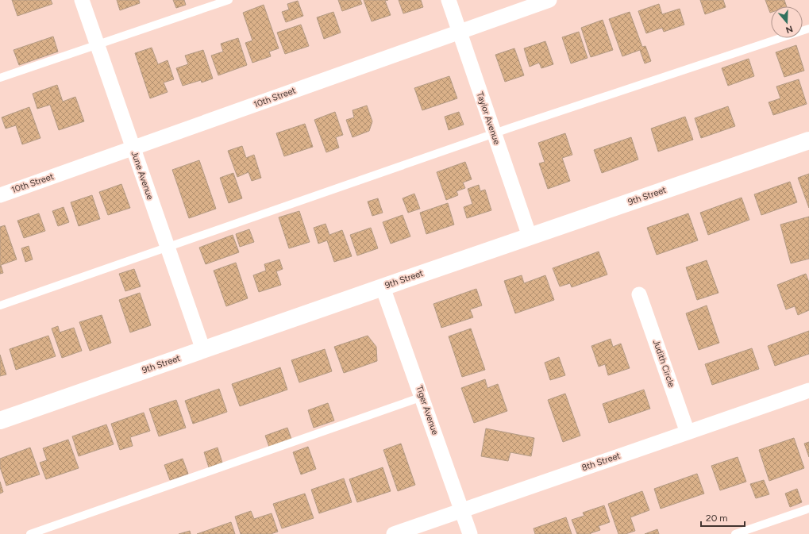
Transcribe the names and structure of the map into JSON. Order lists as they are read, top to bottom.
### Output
{
  "streets": {
    "street": [
      "10th Street",
      "Taylor Avenue",
      "June Avenue",
      "9th Street",
      "Judith Circle",
      "Tiger Avenue",
      "8th Street"
    ]
  },
  "crossings": [
    ["10th Street", "Taylor Avenue"],
    ["10th Street", "June Avenue"],
    ["Taylor Avenue", "9th Street"],
    ["June Avenue", "9th Street"],
    ["9th Street", "Tiger Avenue"],
    ["Judith Circle", "8th Street"],
    ["Tiger Avenue", "8th Street"]
  ],
  "scale_bar": "20 m",
  "north": "bottom"
}
